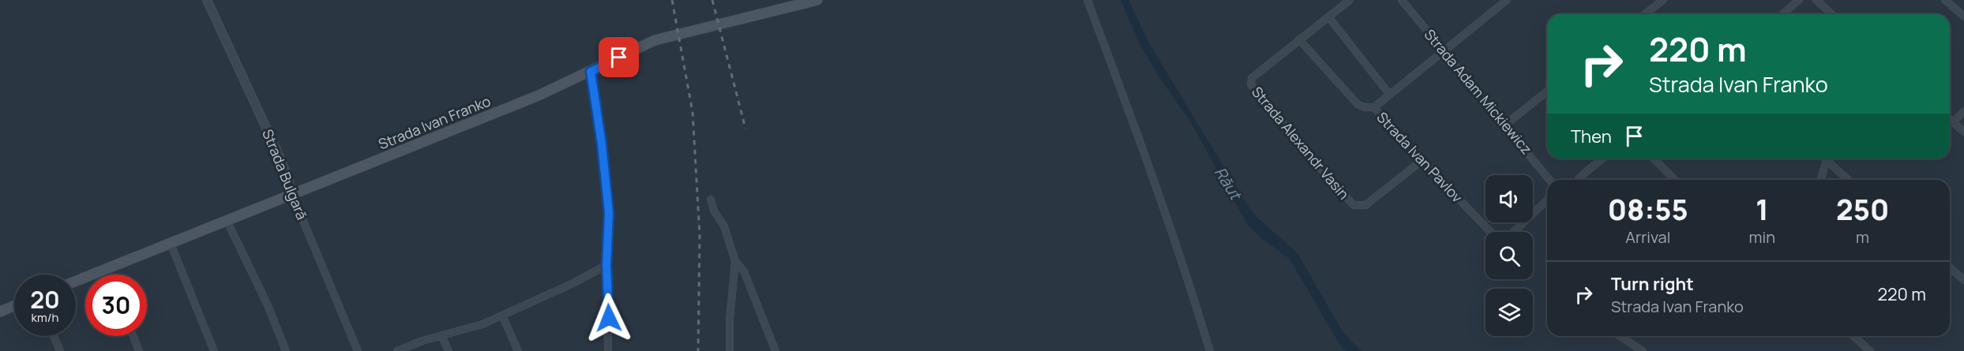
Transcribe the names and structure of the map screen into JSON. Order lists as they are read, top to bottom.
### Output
{
  "streets": {
    "main road": ["Strada Ivan Franko"],
    "street": [
      "Strada Adam Mickiewicz",
      "Strada Alexandr Vasin",
      "Strada Ivan Pavlov",
      "Strada Bulgară"
    ]
  },
  "crossings": [
    ["Strada Ivan Franko", "Strada Bulgară"],
    ["Strada Alexandr Vasin", "Strada Ivan Pavlov"]
  ],
  "water": ["Răut"],
  "page": {
    "turn": ["220 m", "Strada Ivan Franko"],
    "then": "Then",
    "eta": [
      "08:55",
      "Arrival",
      "1",
      "min",
      "250",
      "m"
    ],
    "list": [
      {
        "name": "Turn right",
        "note": "Strada Ivan Franko",
        "value": "220 m"
      }
    ],
    "speed": "20 km/h",
    "limit": "30"
  }
}
